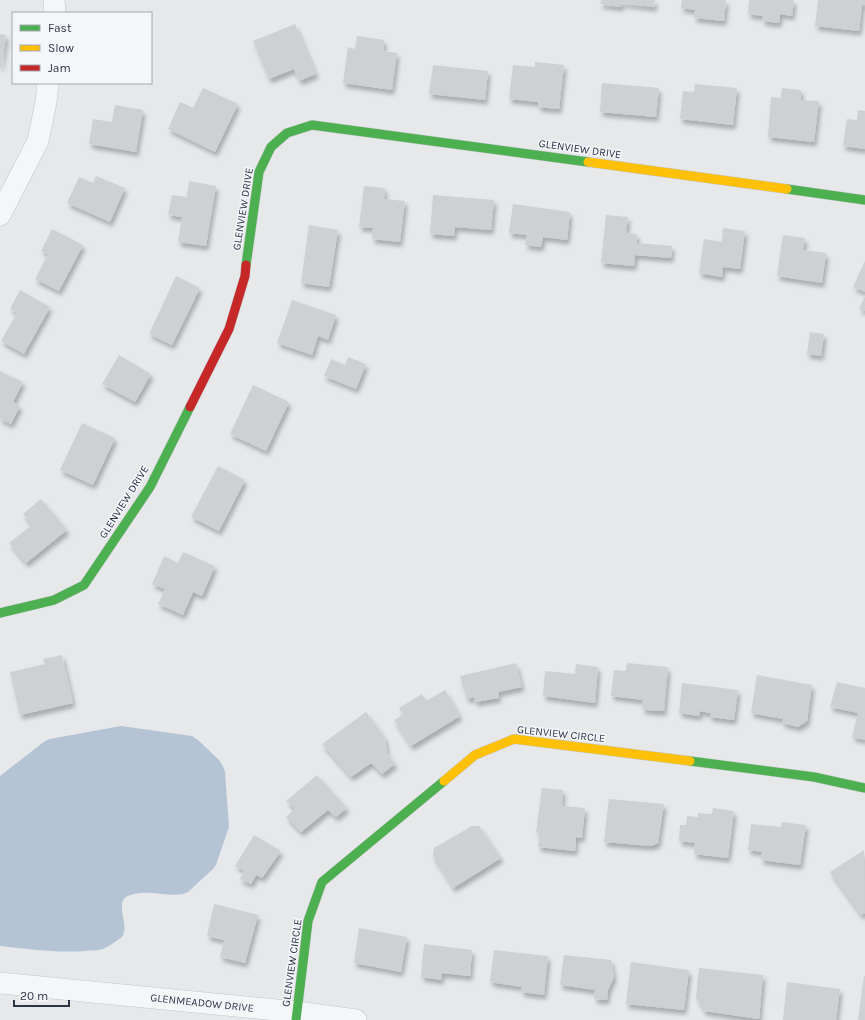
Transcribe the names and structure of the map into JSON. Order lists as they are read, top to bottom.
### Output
{
  "streets": {
    "street": ["GLENVIEW DRIVE", "GLENVIEW CIRCLE", "GLENMEADOW DRIVE"]
  },
  "crossings": [
    ["GLENVIEW CIRCLE", "GLENMEADOW DRIVE"]
  ],
  "legend": ["Fast", "Slow", "Jam"],
  "scale_bar": "20 m"
}
